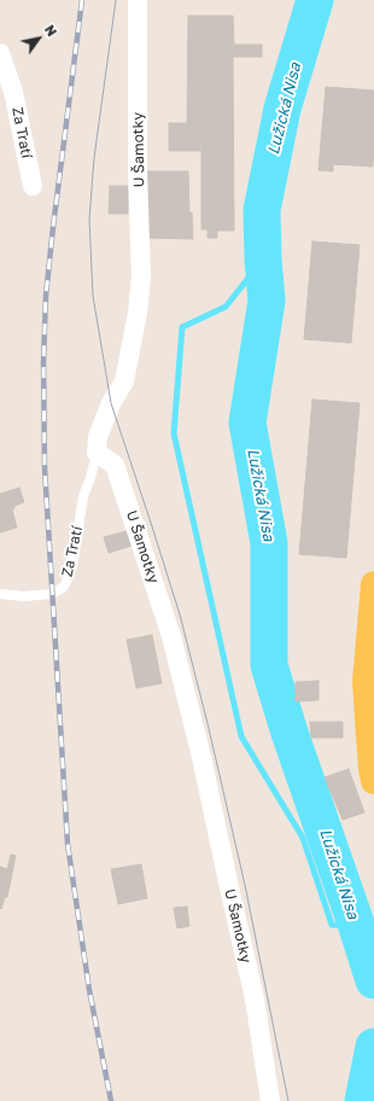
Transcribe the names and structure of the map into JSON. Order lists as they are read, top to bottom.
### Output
{
  "streets": {
    "street": ["Za Tratí", "U Šamotky"]
  },
  "crossings": [
    ["Za Tratí", "U Šamotky"]
  ],
  "water": ["Lužická Nisa"],
  "north": "top right"
}
